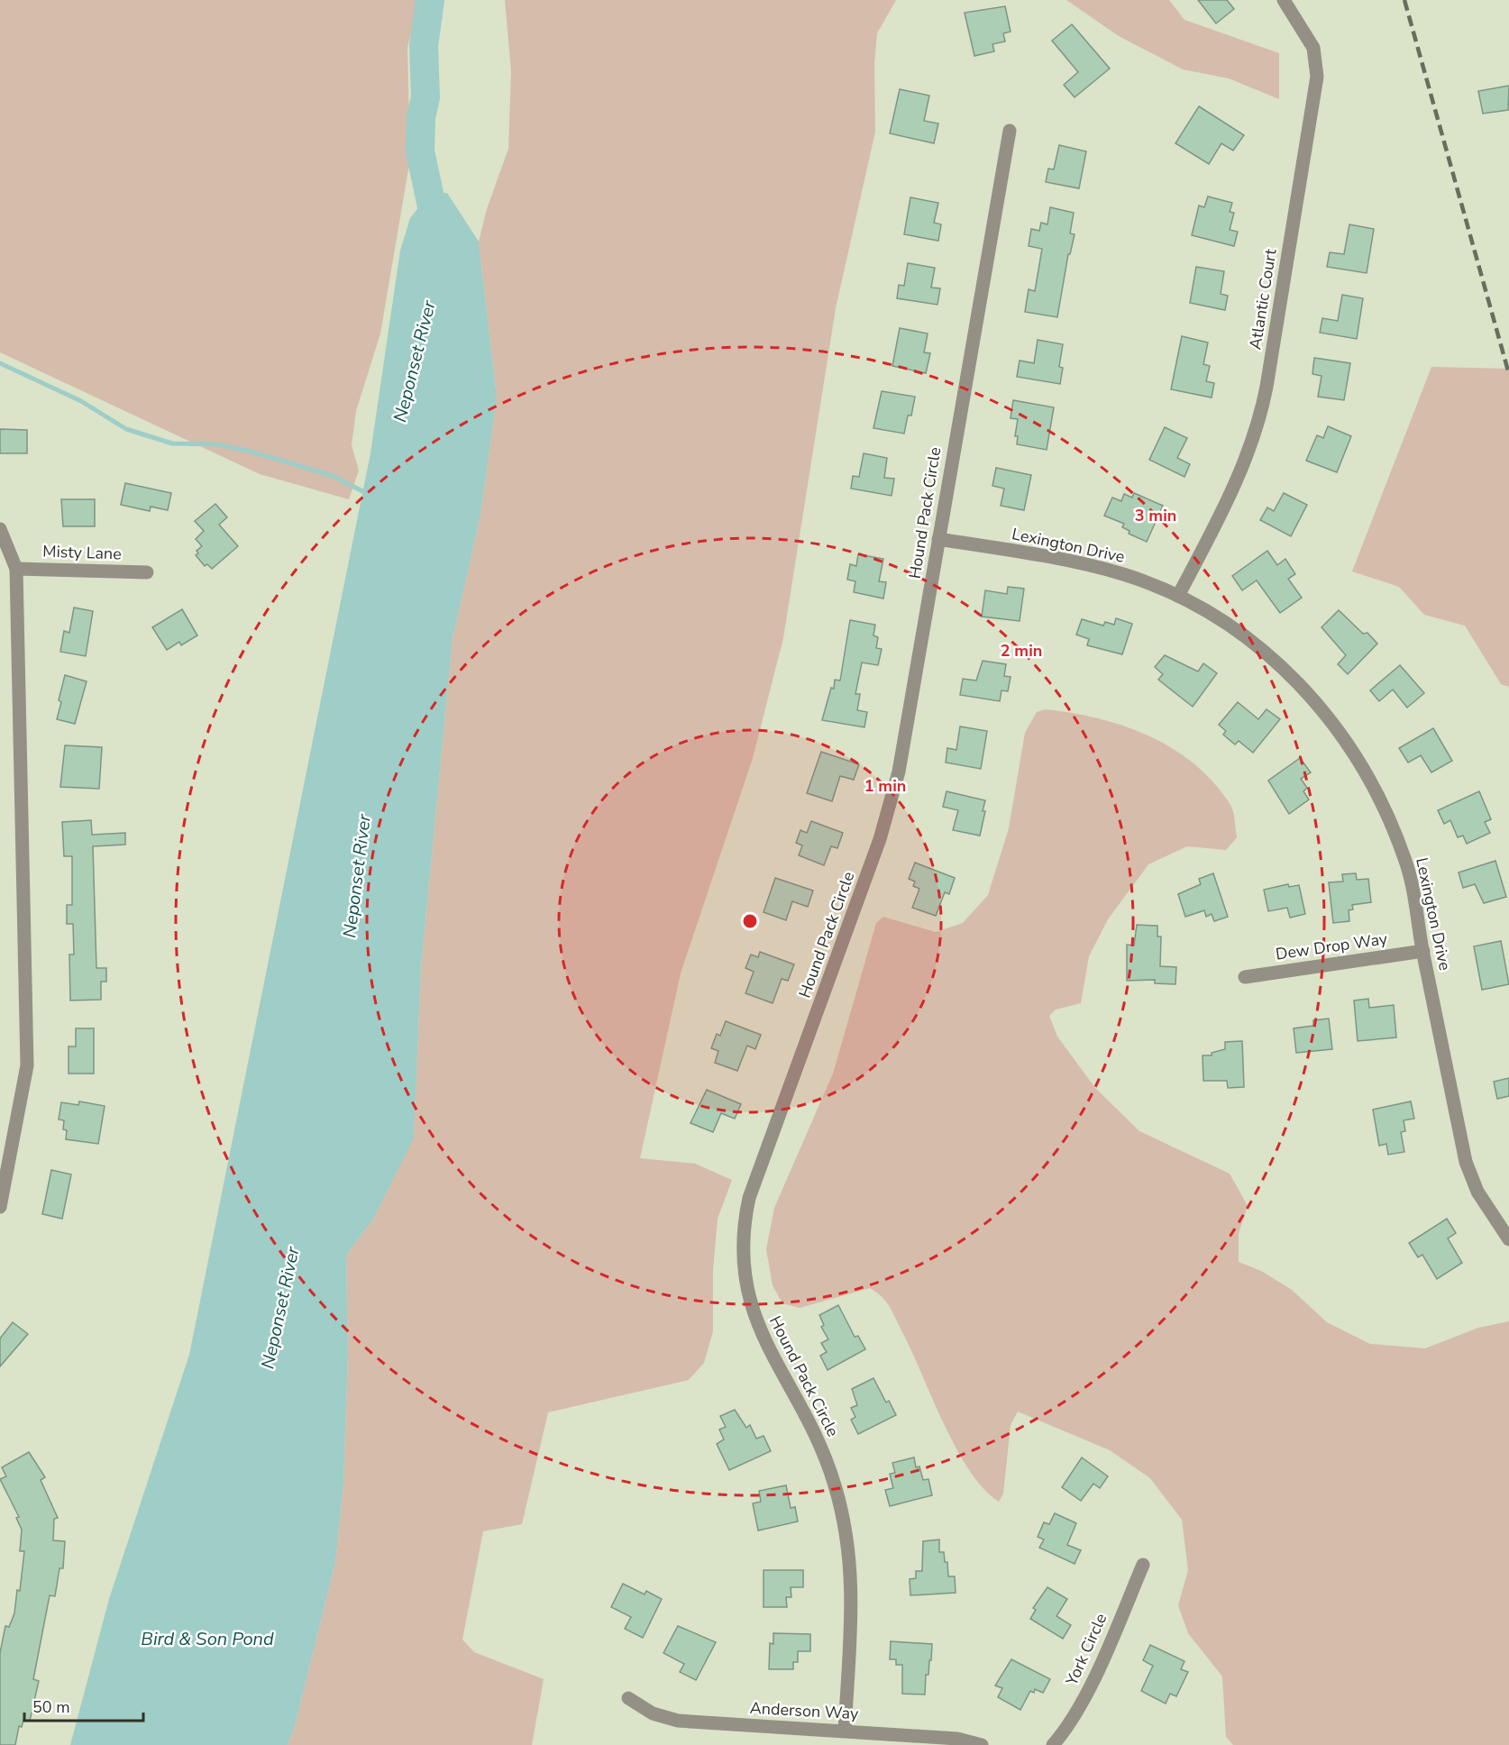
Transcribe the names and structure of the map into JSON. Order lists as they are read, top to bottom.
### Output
{
  "streets": {
    "street": [
      "Atlantic Court",
      "Hound Pack Circle",
      "Lexington Drive",
      "Misty Lane",
      "Dew Drop Way",
      "York Circle",
      "Anderson Way"
    ]
  },
  "crossings": [
    ["Atlantic Court", "Lexington Drive"],
    ["Hound Pack Circle", "Lexington Drive"],
    ["Hound Pack Circle", "Anderson Way"],
    ["Lexington Drive", "Dew Drop Way"]
  ],
  "water": ["Neponset River", "Bird & Son Pond"],
  "scale_bar": "50 m",
  "rings": ["3 min", "2 min", "1 min"]
}
